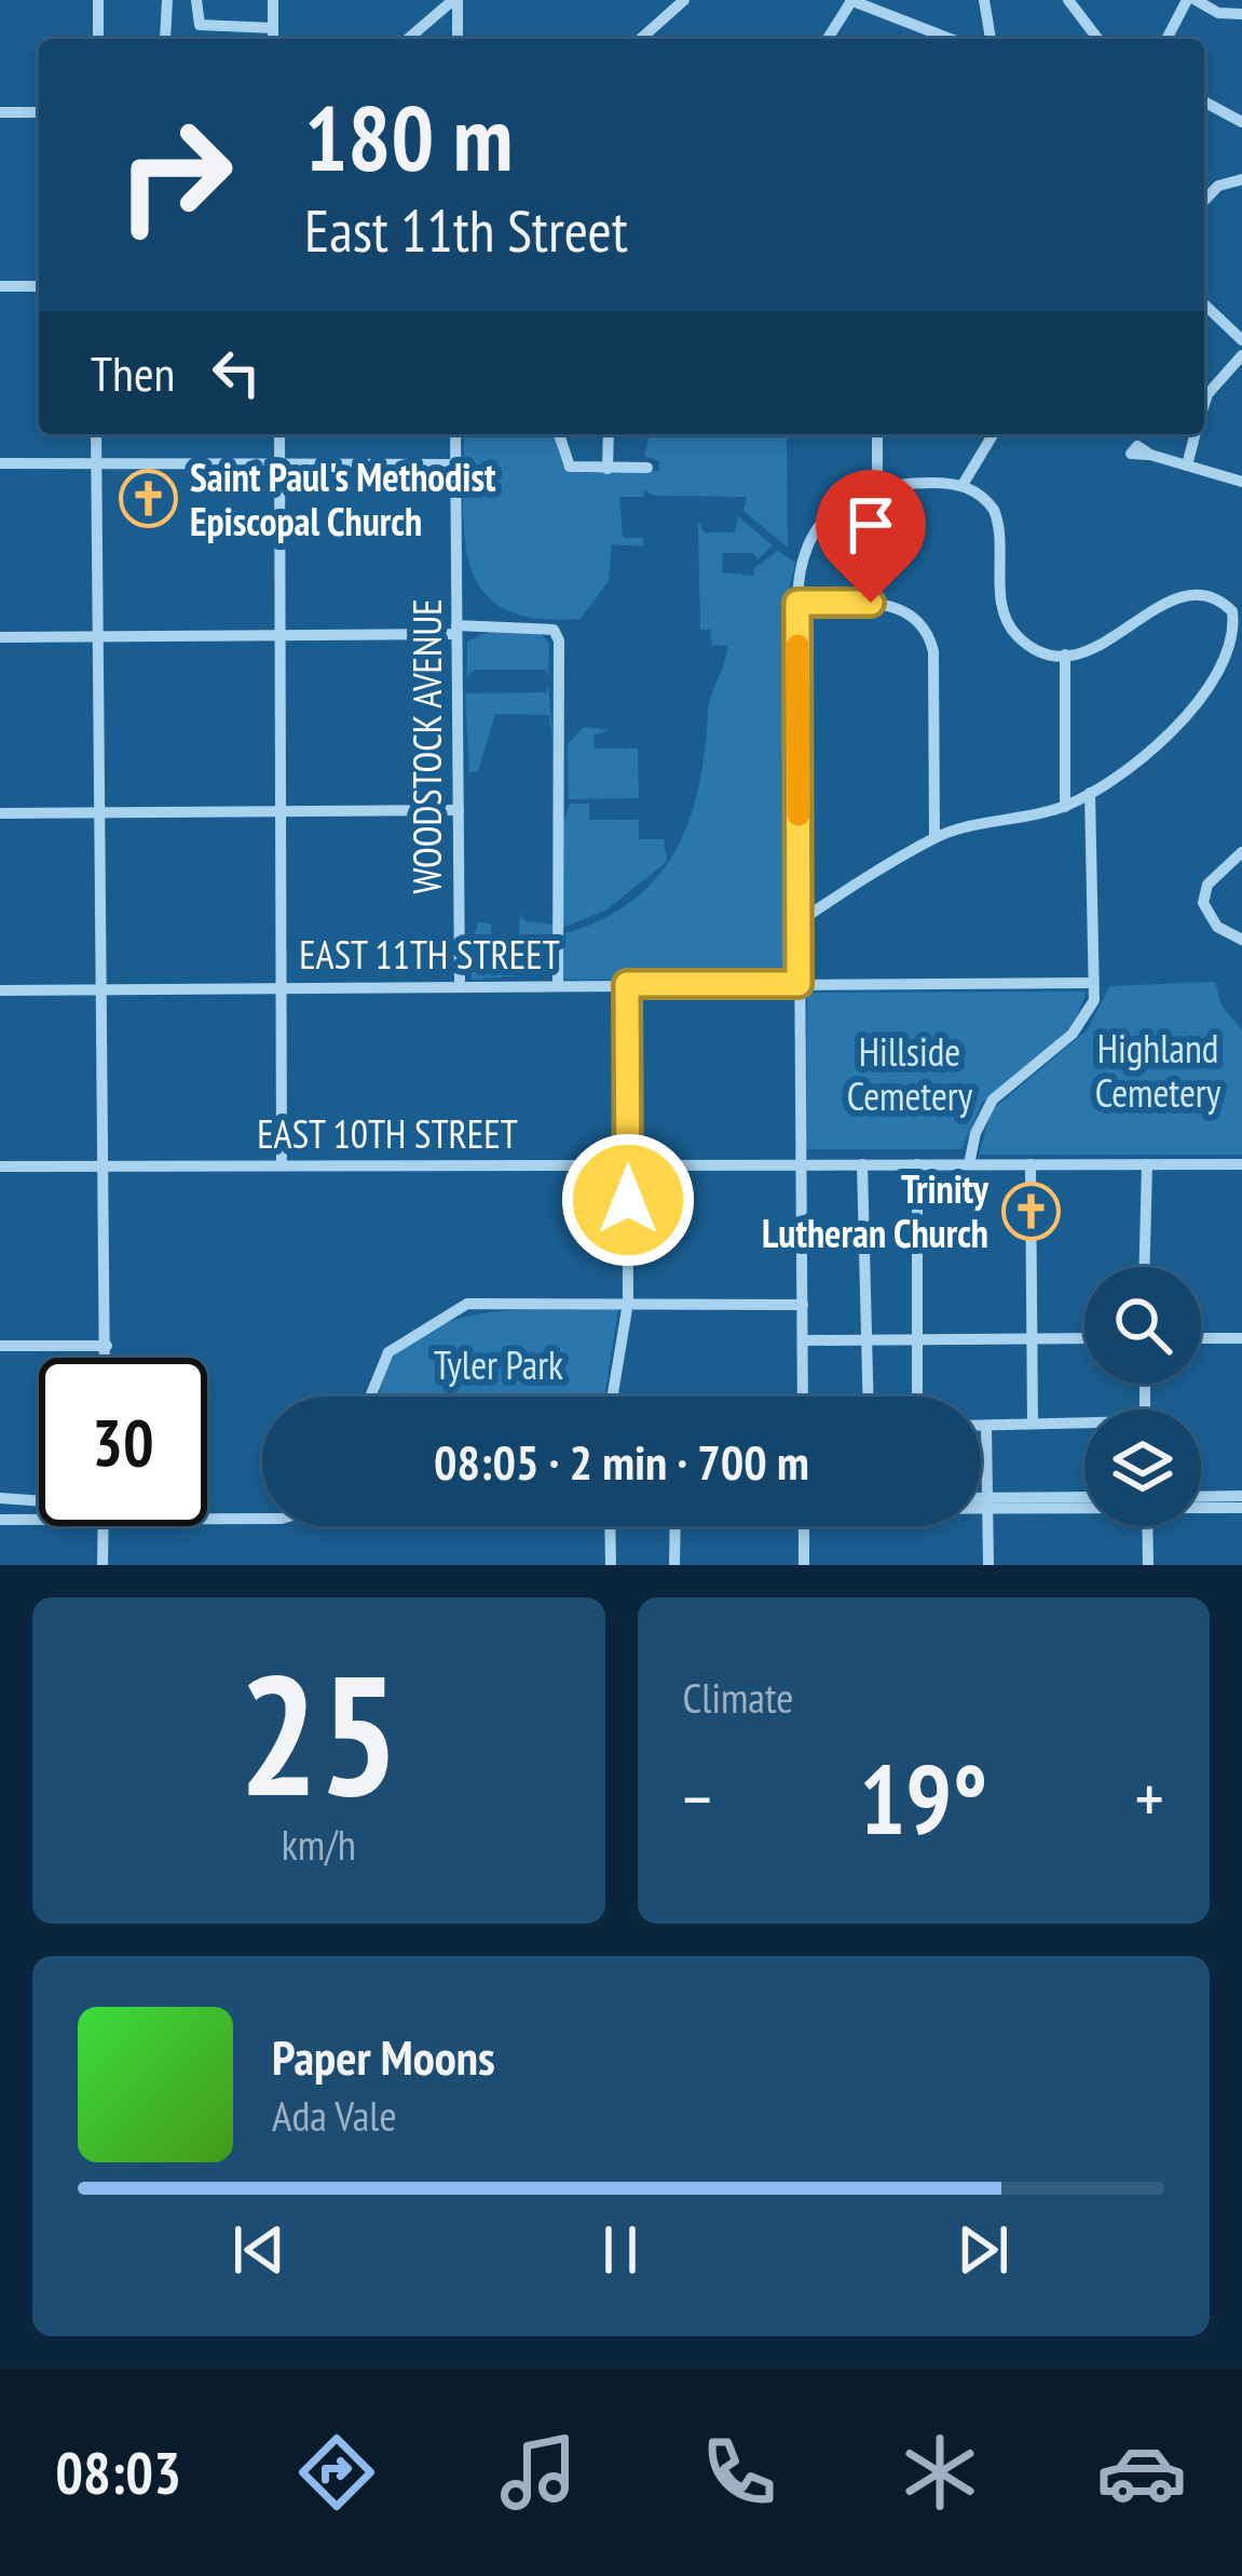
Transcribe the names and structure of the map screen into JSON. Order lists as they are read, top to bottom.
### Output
{
  "streets": {
    "street": ["WOODSTOCK AVENUE", "EAST 11TH STREET", "EAST 10TH STREET"]
  },
  "crossings": [
    ["WOODSTOCK AVENUE", "EAST 11TH STREET"]
  ],
  "parks": ["Highland Cemetery", "Hillside Cemetery", "Tyler Park"],
  "places": {
    "church": ["Saint Paul's Methodist Episcopal Church", "Trinity Lutheran Church"]
  },
  "page": {
    "turn": ["180 m", "East 11th Street"],
    "then": "Then",
    "limit": "30",
    "trip": "08:05 · 2 min · 700 m",
    "tile": [
      ["25", "km/h"],
      "Climate"
    ],
    "heat": ["−", "19°", "+"],
    "song": ["Paper Moons", "Ada Vale"],
    "tabs": "08:03"
  }
}
